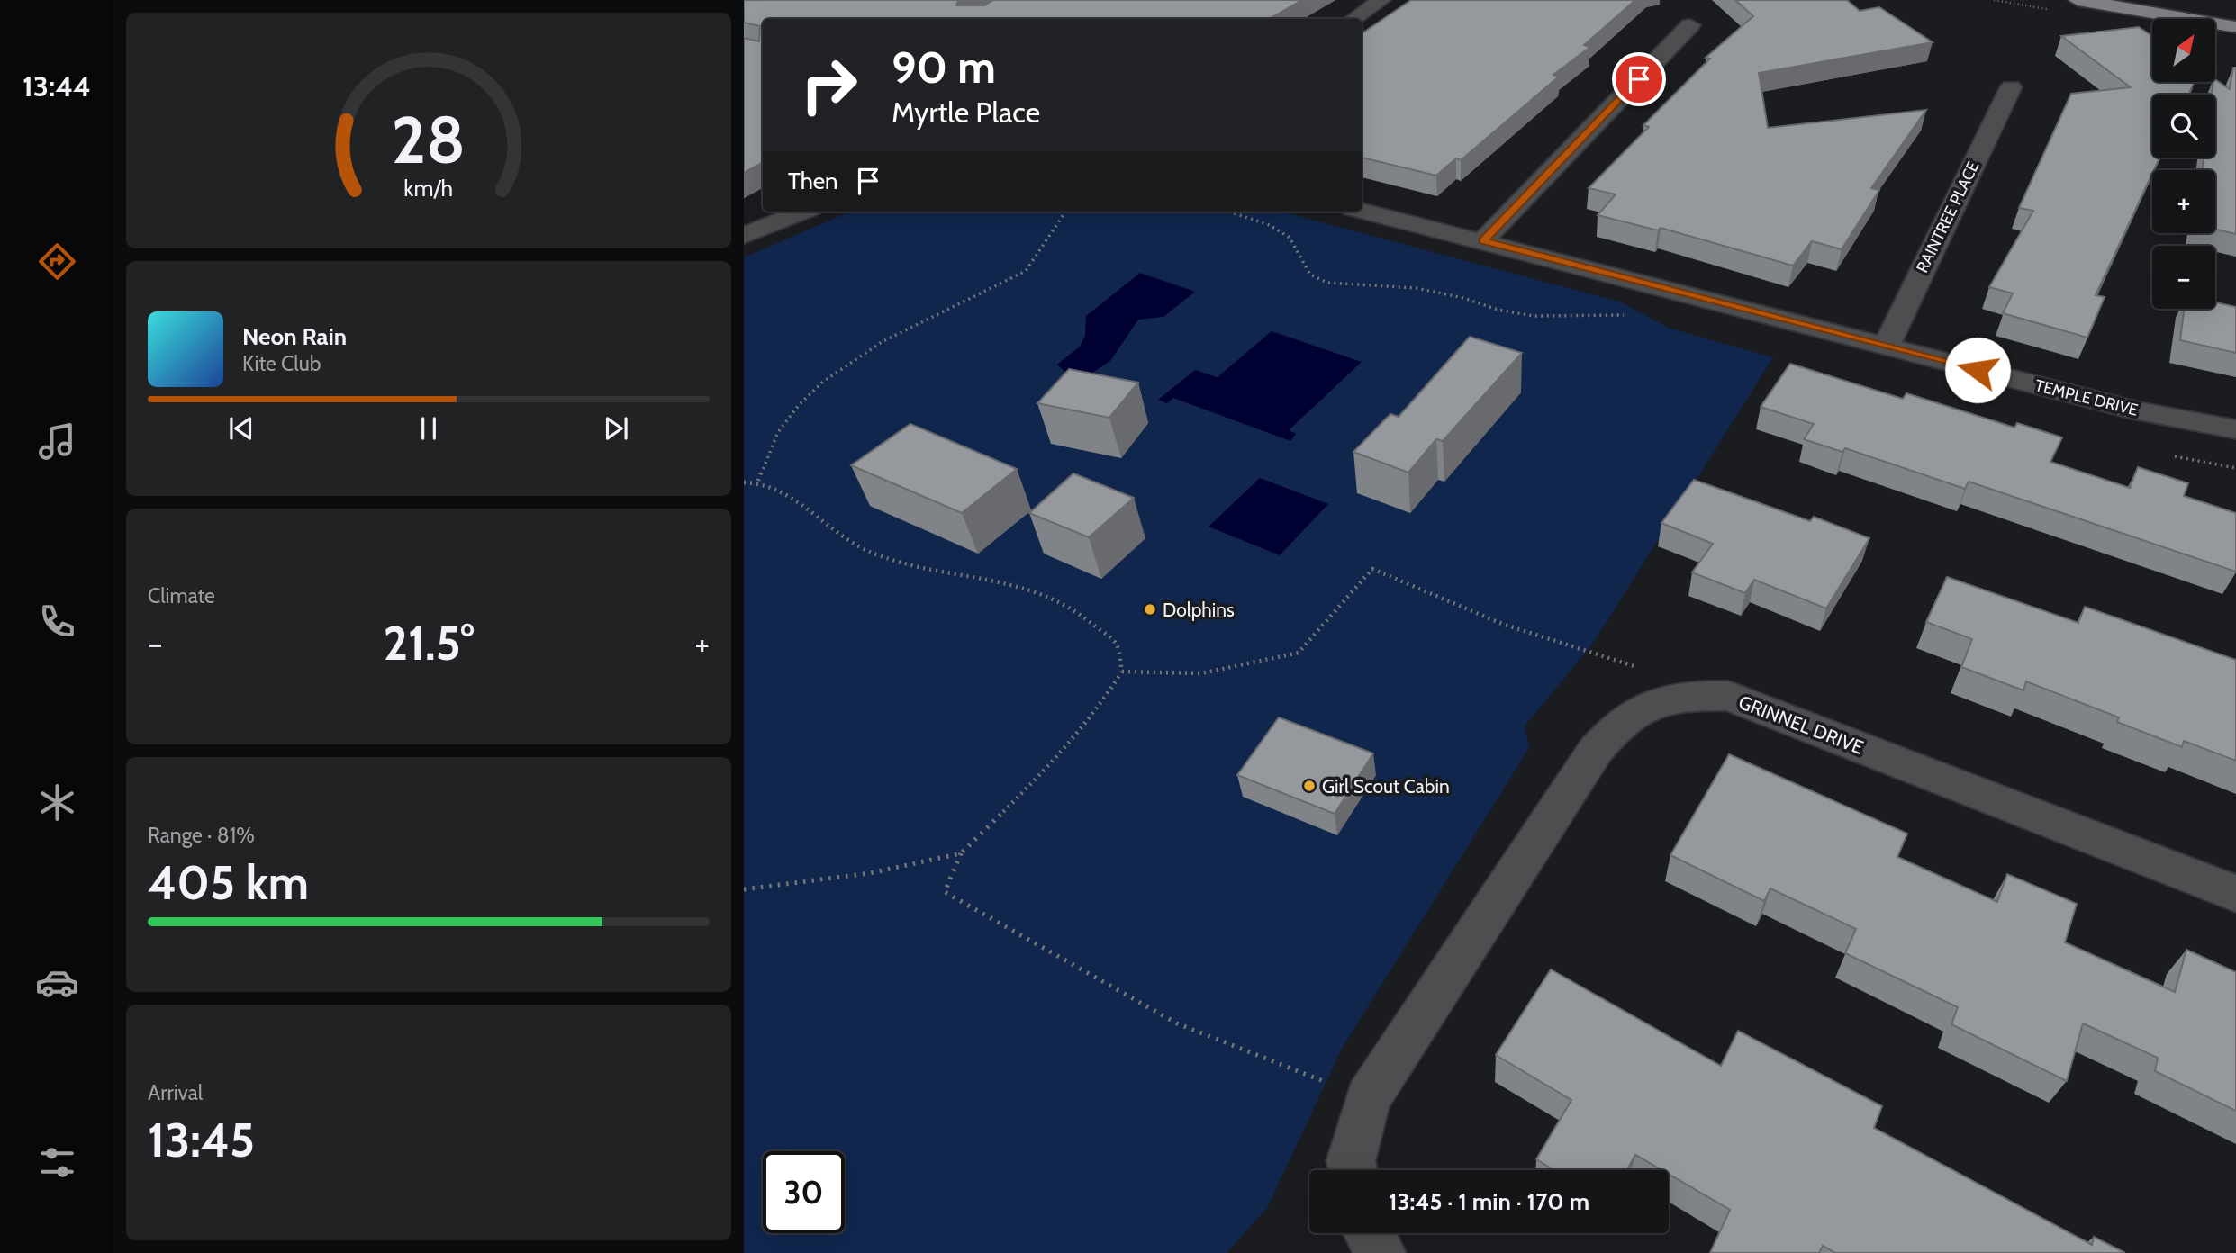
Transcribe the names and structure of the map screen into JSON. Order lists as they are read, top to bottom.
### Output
{
  "streets": {
    "street": ["RAINTREE PLACE", "TEMPLE DRIVE", "GRINNEL DRIVE"]
  },
  "crossings": [
    ["RAINTREE PLACE", "TEMPLE DRIVE"]
  ],
  "places": ["Dolphins", "Girl Scout Cabin"],
  "north": "top right",
  "page": {
    "tabs": "13:44",
    "map_buttons": ["+", "−"],
    "turn": ["90 m", "Myrtle Place"],
    "then": "Then",
    "song": ["Neon Rain", "Kite Club"],
    "tile": [
      "Climate",
      ["Range · 81%", "405 km"],
      ["Arrival", "13:45"]
    ],
    "heat": ["−", "21.5°", "+"],
    "limit": "30",
    "trip": "13:45 · 1 min · 170 m",
    "gauge": ["28", "km/h"]
  }
}
